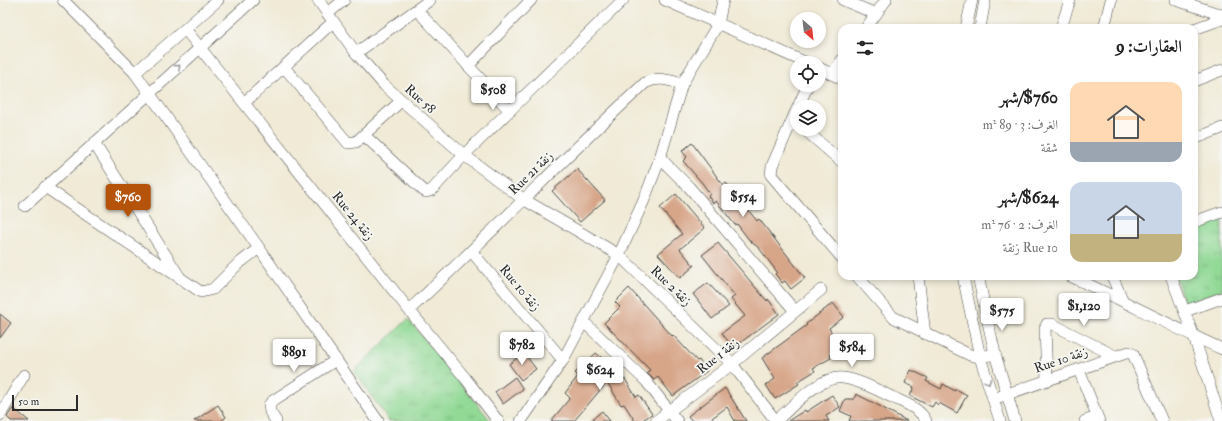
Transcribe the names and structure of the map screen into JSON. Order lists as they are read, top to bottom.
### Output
{
  "streets": {
    "street": [
      "Rue 58",
      "Rue 21 زنقة",
      "Rue 24 زنقة",
      "Rue 2 زنقة",
      "Rue 10 زنقة",
      "Rue 1 زنقة"
    ]
  },
  "crossings": [
    ["Rue 58", "Rue 21 زنقة"],
    ["Rue 58", "Rue 2 زنقة"],
    ["Rue 21 زنقة", "Rue 24 زنقة"],
    ["Rue 21 زنقة", "Rue 2 زنقة"],
    ["Rue 21 زنقة", "Rue 10 زنقة"],
    ["Rue 2 زنقة", "Rue 1 زنقة"]
  ],
  "scale_bar": "50 m",
  "north": "bottom right",
  "page": {
    "heading": "العقارات: 9",
    "list": [
      {
        "name": "$760/شهر",
        "note": "الغرف: 3 · 89 m² · شقة"
      },
      {
        "name": "$624/شهر",
        "note": "الغرف: 2 · 76 m² · Rue 10 زنقة"
      }
    ],
    "price": [
      "$508",
      "$760",
      "$554",
      "$1,120",
      "$575",
      "$782",
      "$584",
      "$891",
      "$624"
    ],
    "scale": "50 m"
  }
}
